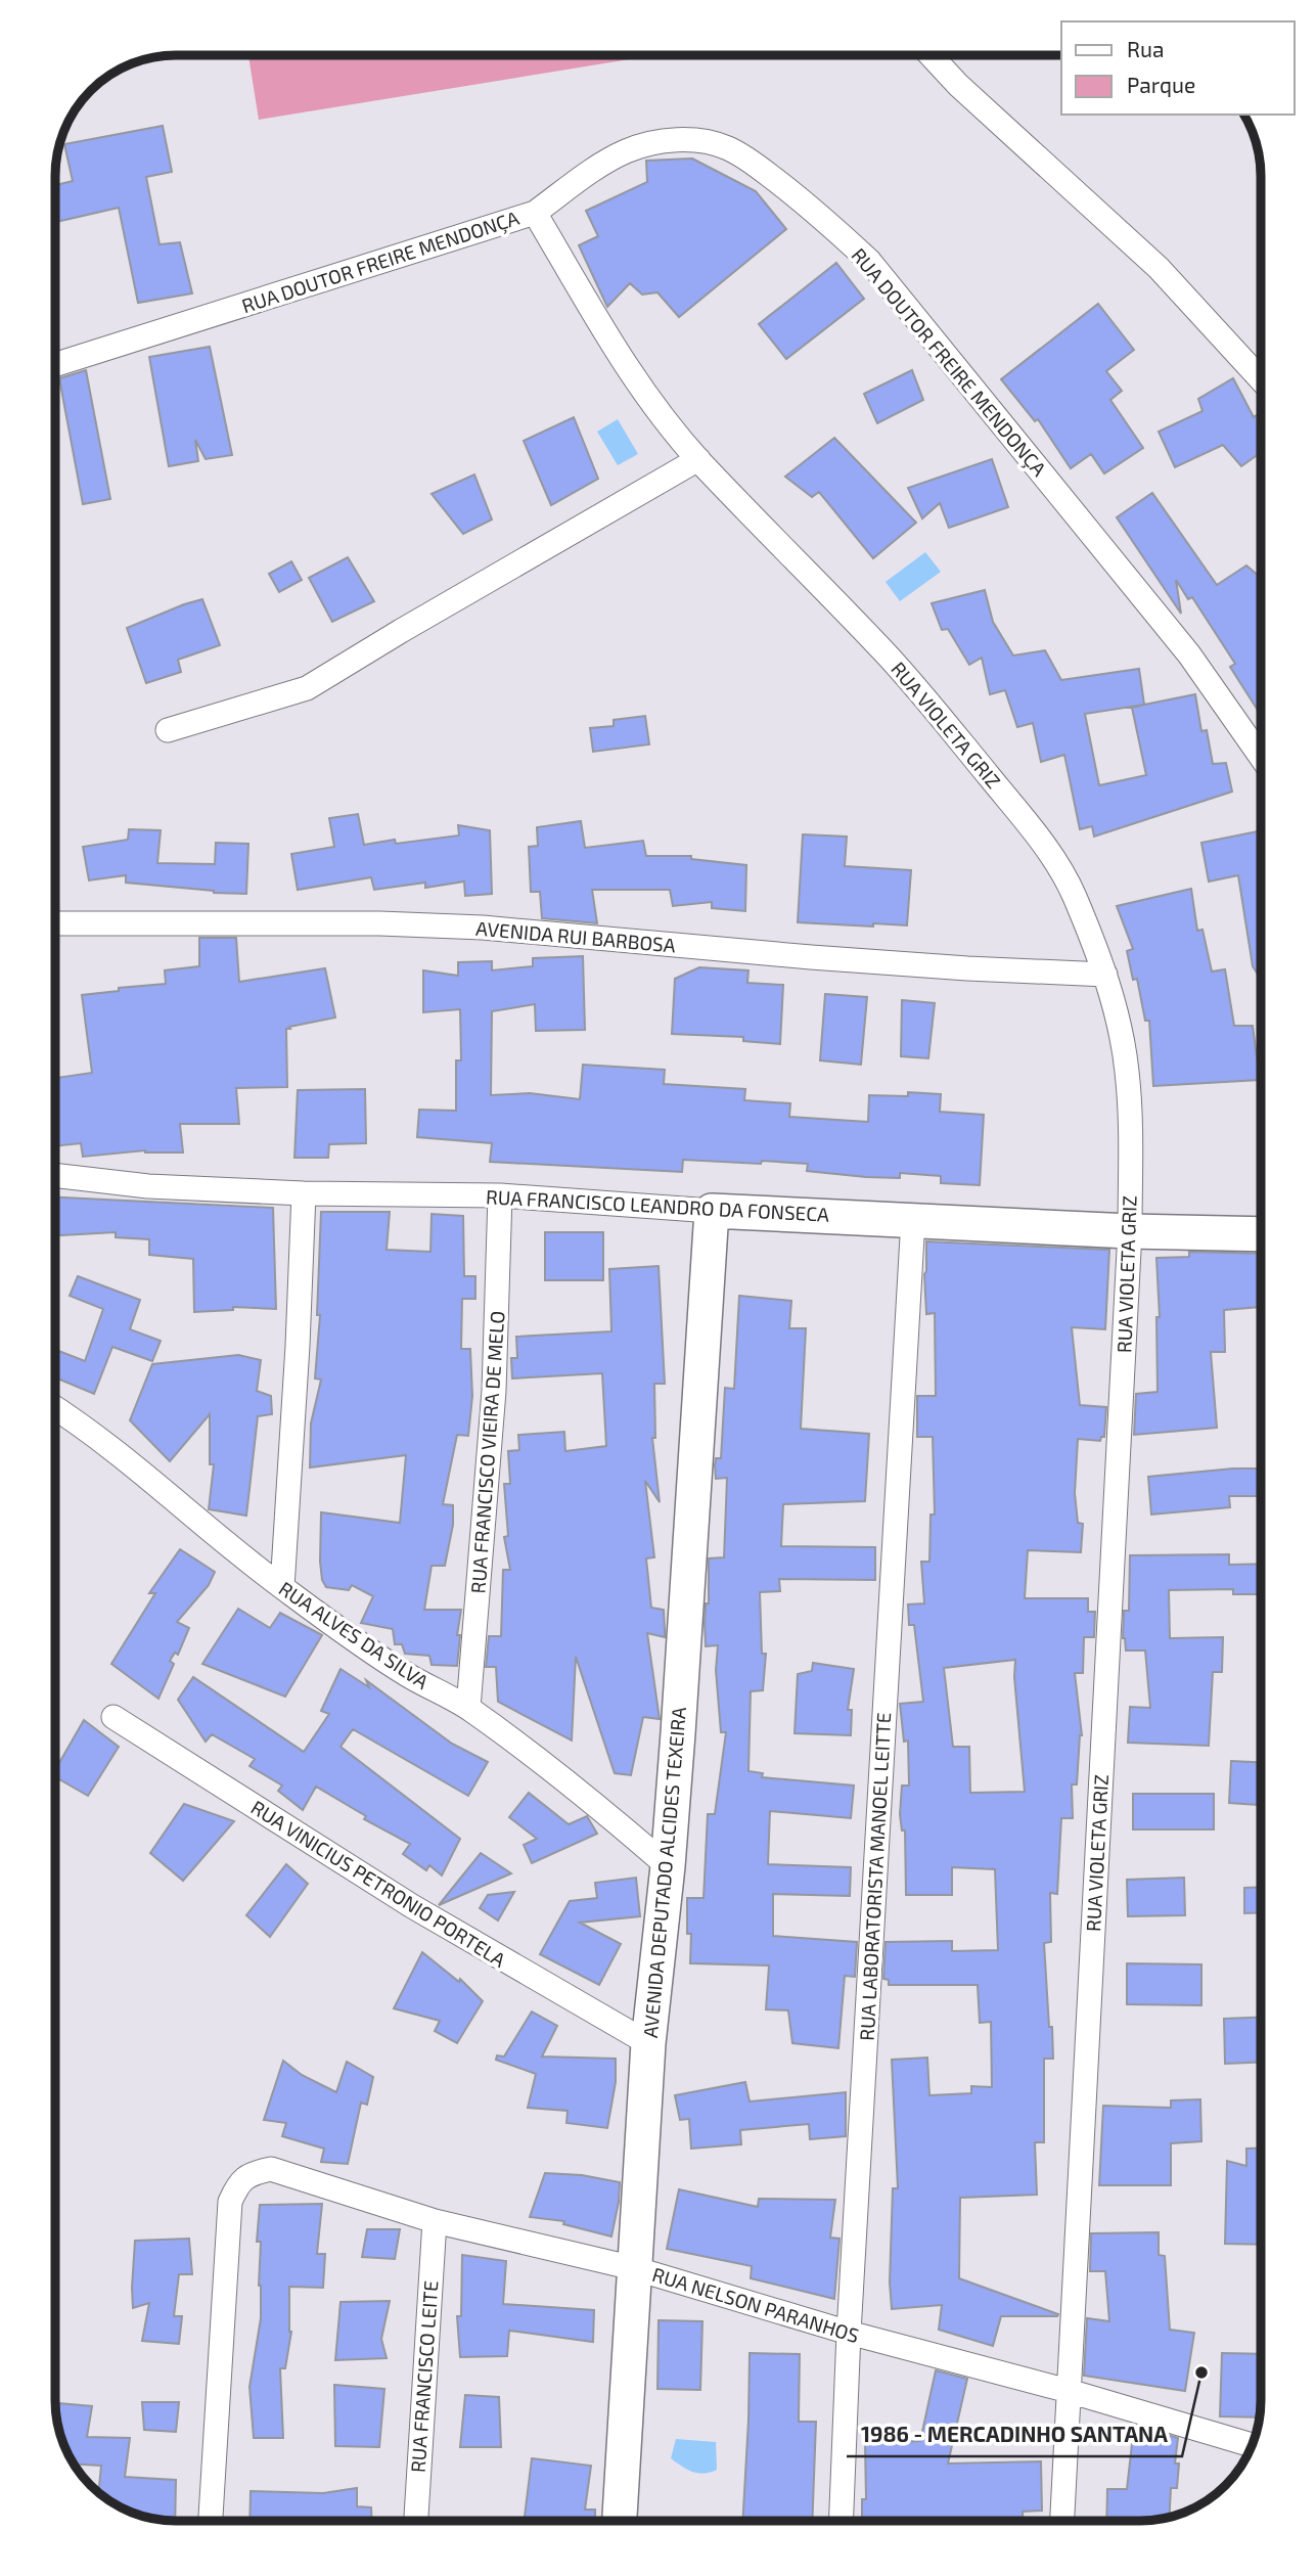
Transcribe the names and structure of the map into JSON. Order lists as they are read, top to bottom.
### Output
{
  "streets": {
    "main road": ["RUA FRANCISCO LEANDRO DA FONSECA", "AVENIDA DEPUTADO ALCIDES TEXEIRA"],
    "street": [
      "RUA DOUTOR FREIRE MENDONÇA",
      "RUA VIOLETA GRIZ",
      "AVENIDA RUI BARBOSA",
      "RUA FRANCISCO VIEIRA DE MELO",
      "RUA ALVES DA SILVA",
      "RUA LABORATORISTA MANOEL LEITTE",
      "RUA VINICIUS PETRONIO PORTELA",
      "RUA NELSON PARANHOS",
      "RUA FRANCISCO LEITE"
    ]
  },
  "crossings": [
    ["RUA DOUTOR FREIRE MENDONÇA", "RUA VIOLETA GRIZ"],
    ["RUA VIOLETA GRIZ", "AVENIDA RUI BARBOSA"],
    ["RUA VIOLETA GRIZ", "RUA FRANCISCO LEANDRO DA FONSECA"],
    ["RUA VIOLETA GRIZ", "RUA NELSON PARANHOS"],
    ["RUA FRANCISCO LEANDRO DA FONSECA", "RUA FRANCISCO VIEIRA DE MELO"],
    ["RUA FRANCISCO LEANDRO DA FONSECA", "AVENIDA DEPUTADO ALCIDES TEXEIRA"],
    ["RUA FRANCISCO LEANDRO DA FONSECA", "RUA LABORATORISTA MANOEL LEITTE"],
    ["RUA FRANCISCO VIEIRA DE MELO", "RUA ALVES DA SILVA"],
    ["RUA ALVES DA SILVA", "AVENIDA DEPUTADO ALCIDES TEXEIRA"],
    ["AVENIDA DEPUTADO ALCIDES TEXEIRA", "RUA VINICIUS PETRONIO PORTELA"],
    ["AVENIDA DEPUTADO ALCIDES TEXEIRA", "RUA NELSON PARANHOS"],
    ["RUA LABORATORISTA MANOEL LEITTE", "RUA NELSON PARANHOS"],
    ["RUA NELSON PARANHOS", "RUA FRANCISCO LEITE"]
  ],
  "places": ["1986 - MERCADINHO SANTANA"],
  "legend": ["Rua", "Parque"]
}
